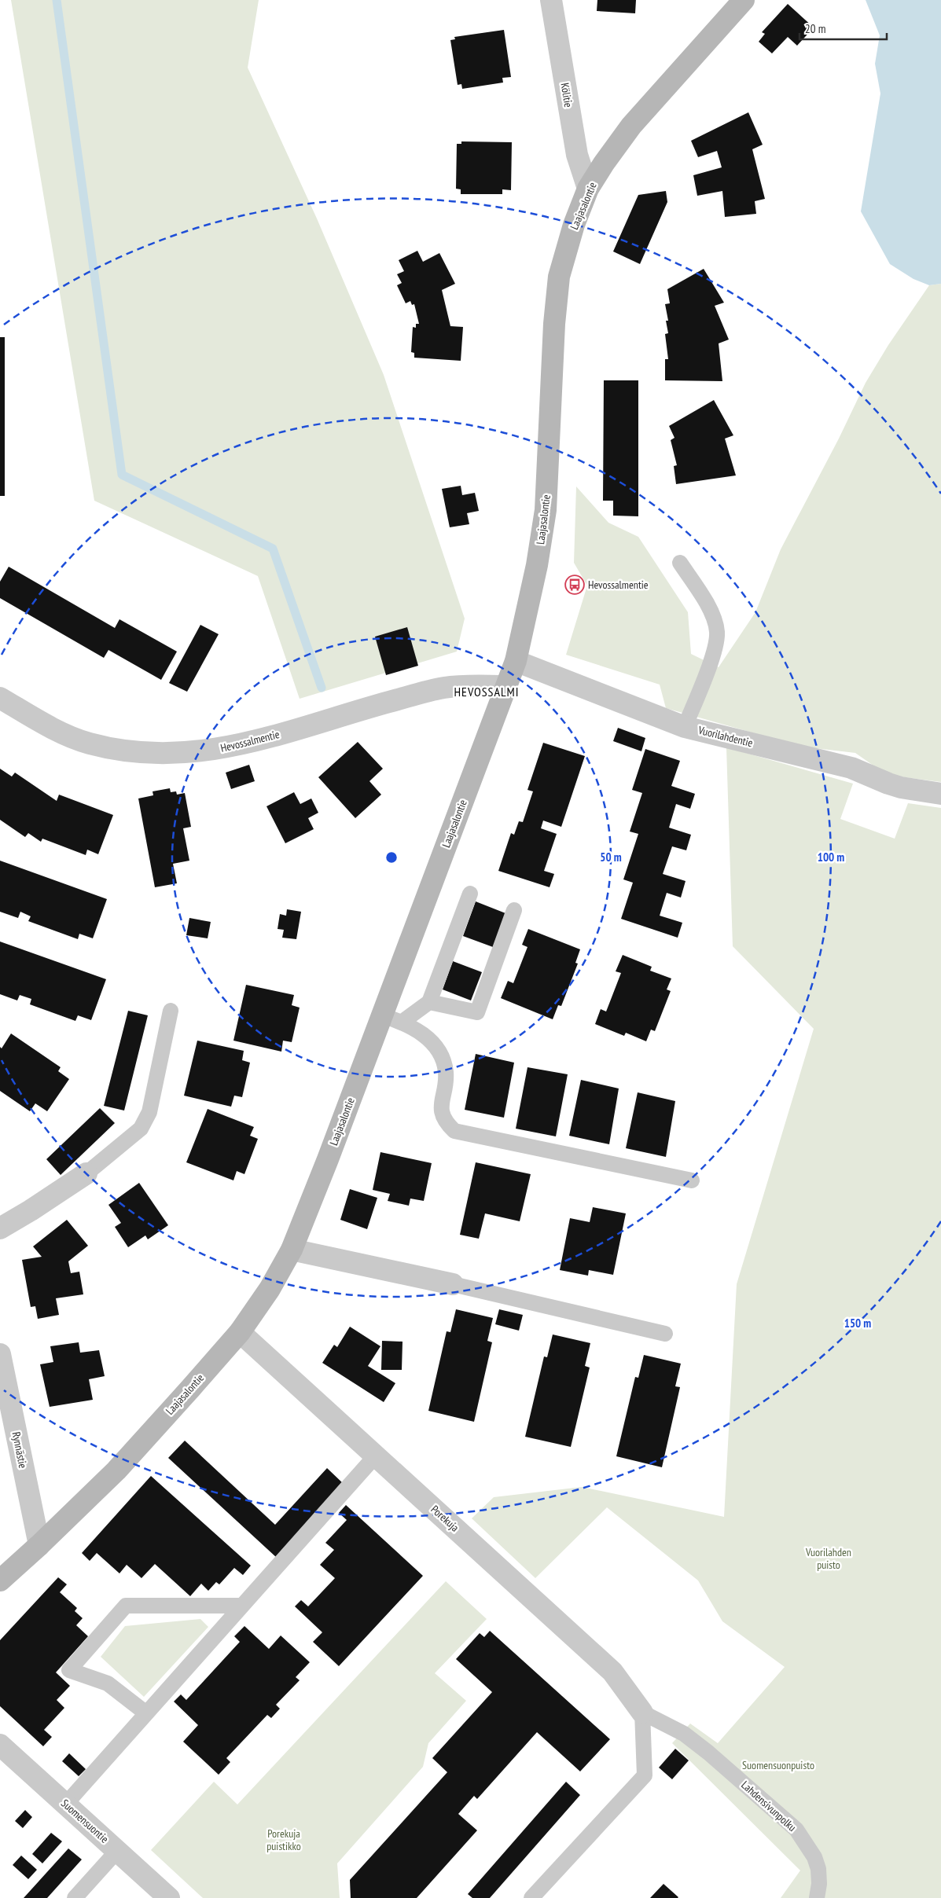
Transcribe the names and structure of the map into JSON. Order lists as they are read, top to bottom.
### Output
{
  "streets": {
    "main road": ["Laajasalontie"],
    "street": [
      "Kölitie",
      "Vuorilahdentie",
      "Hevossalmentie",
      "Rynnästie",
      "Porekuja",
      "Suomensuontie"
    ],
    "lane": ["Lahdensivunpolku"]
  },
  "crossings": [
    ["Kölitie", "Laajasalontie"],
    ["Laajasalontie", "Vuorilahdentie"],
    ["Laajasalontie", "Hevossalmentie"],
    ["Laajasalontie", "Rynnästie"],
    ["Laajasalontie", "Porekuja"],
    ["Porekuja", "Lahdensivunpolku"]
  ],
  "districts": ["HEVOSSALMI"],
  "parks": ["Vuorilahden puisto", "Suomensuonpuisto", "Porekuja puistikko"],
  "places": {
    "bus stop": ["Hevossalmentie"]
  },
  "scale_bar": "20 m",
  "rings": ["50 m", "100 m", "150 m"]
}
